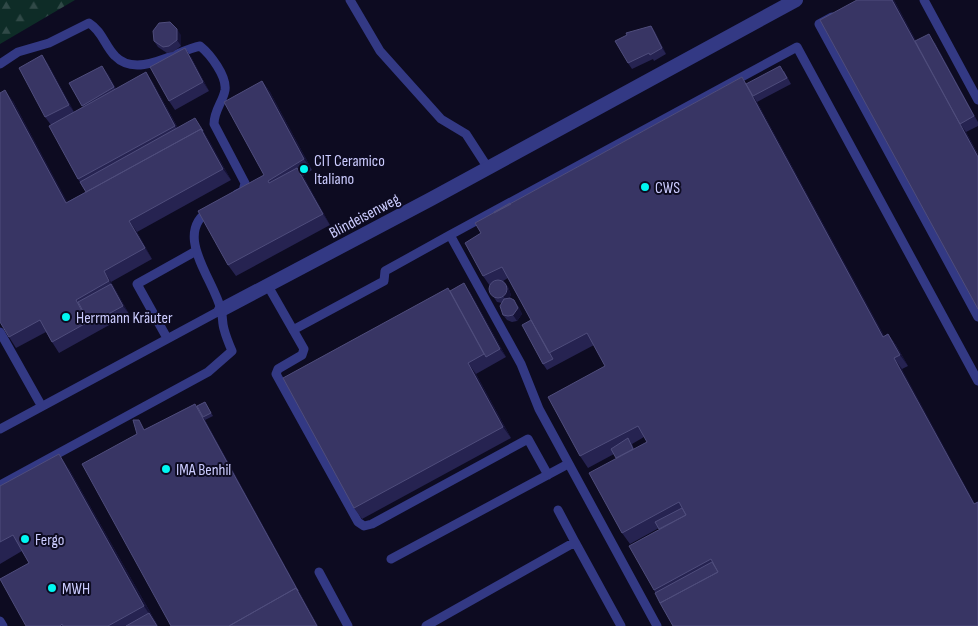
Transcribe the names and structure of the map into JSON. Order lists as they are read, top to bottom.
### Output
{
  "streets": {
    "street": ["Blindeisenweg"]
  },
  "places": [
    "CIT Ceramico Italiano",
    "CWS",
    "Herrmann Kräuter",
    "IMA Benhil",
    "Fergo",
    "MWH"
  ]
}
